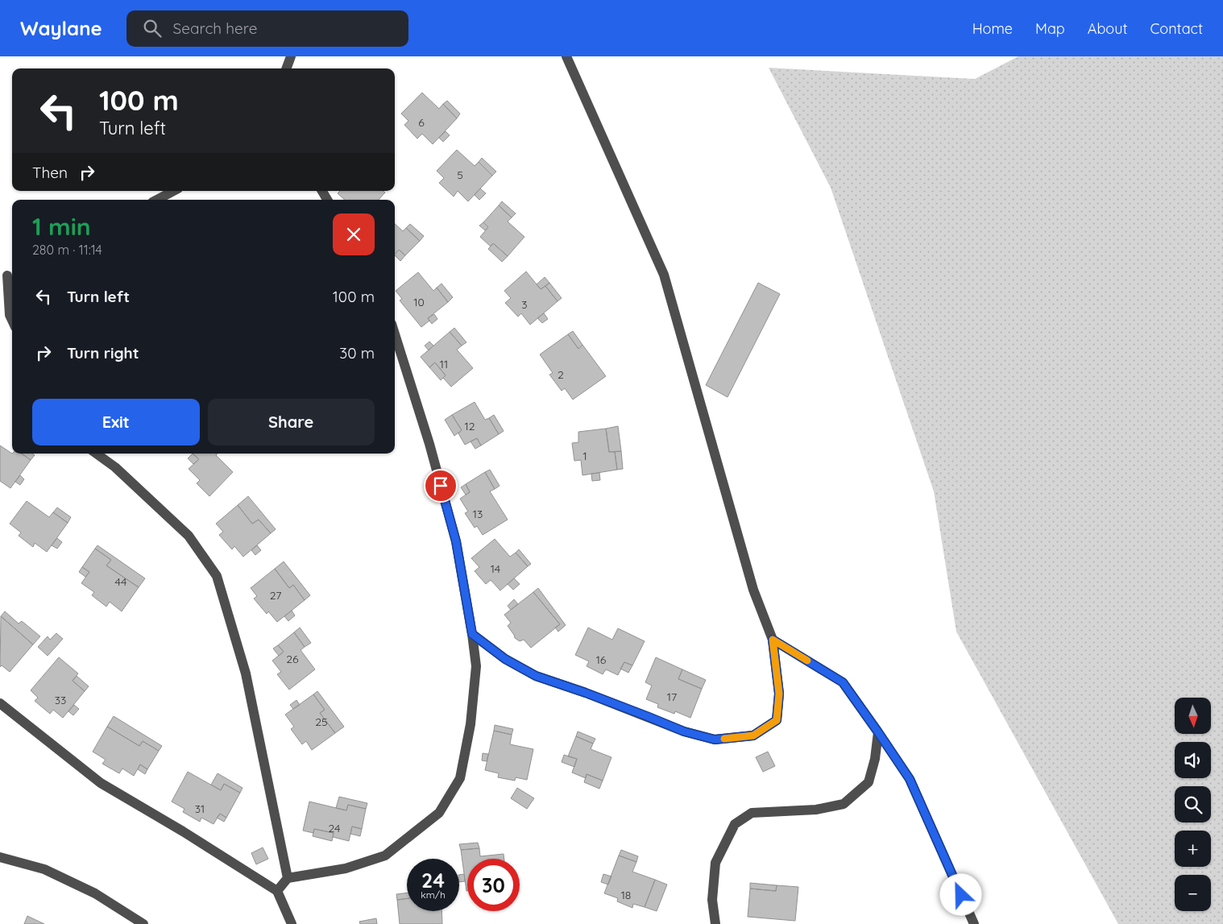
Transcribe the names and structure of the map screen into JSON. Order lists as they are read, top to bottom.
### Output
{
  "house_numbers": [
    "6",
    "5",
    "10",
    "3",
    "11",
    "2",
    "12",
    "1",
    "13",
    "14",
    "44",
    "27",
    "26",
    "16",
    "17",
    "33",
    "25",
    "31",
    "24",
    "18"
  ],
  "north": "bottom",
  "page": {
    "header": "Waylane",
    "search": "Search here",
    "nav": [
      "Home",
      "Map",
      "About",
      "Contact"
    ],
    "turn": ["100 m", "Turn left"],
    "then": "Then",
    "heading": ["1 min", "280 m · 11:14"],
    "list": [
      {
        "name": "Turn left",
        "value": "100 m"
      },
      {
        "name": "Turn right",
        "value": "30 m"
      }
    ],
    "buttons": ["Exit", "Share"],
    "map_buttons": ["+", "−"],
    "speed": "24 km/h",
    "limit": "30"
  }
}
